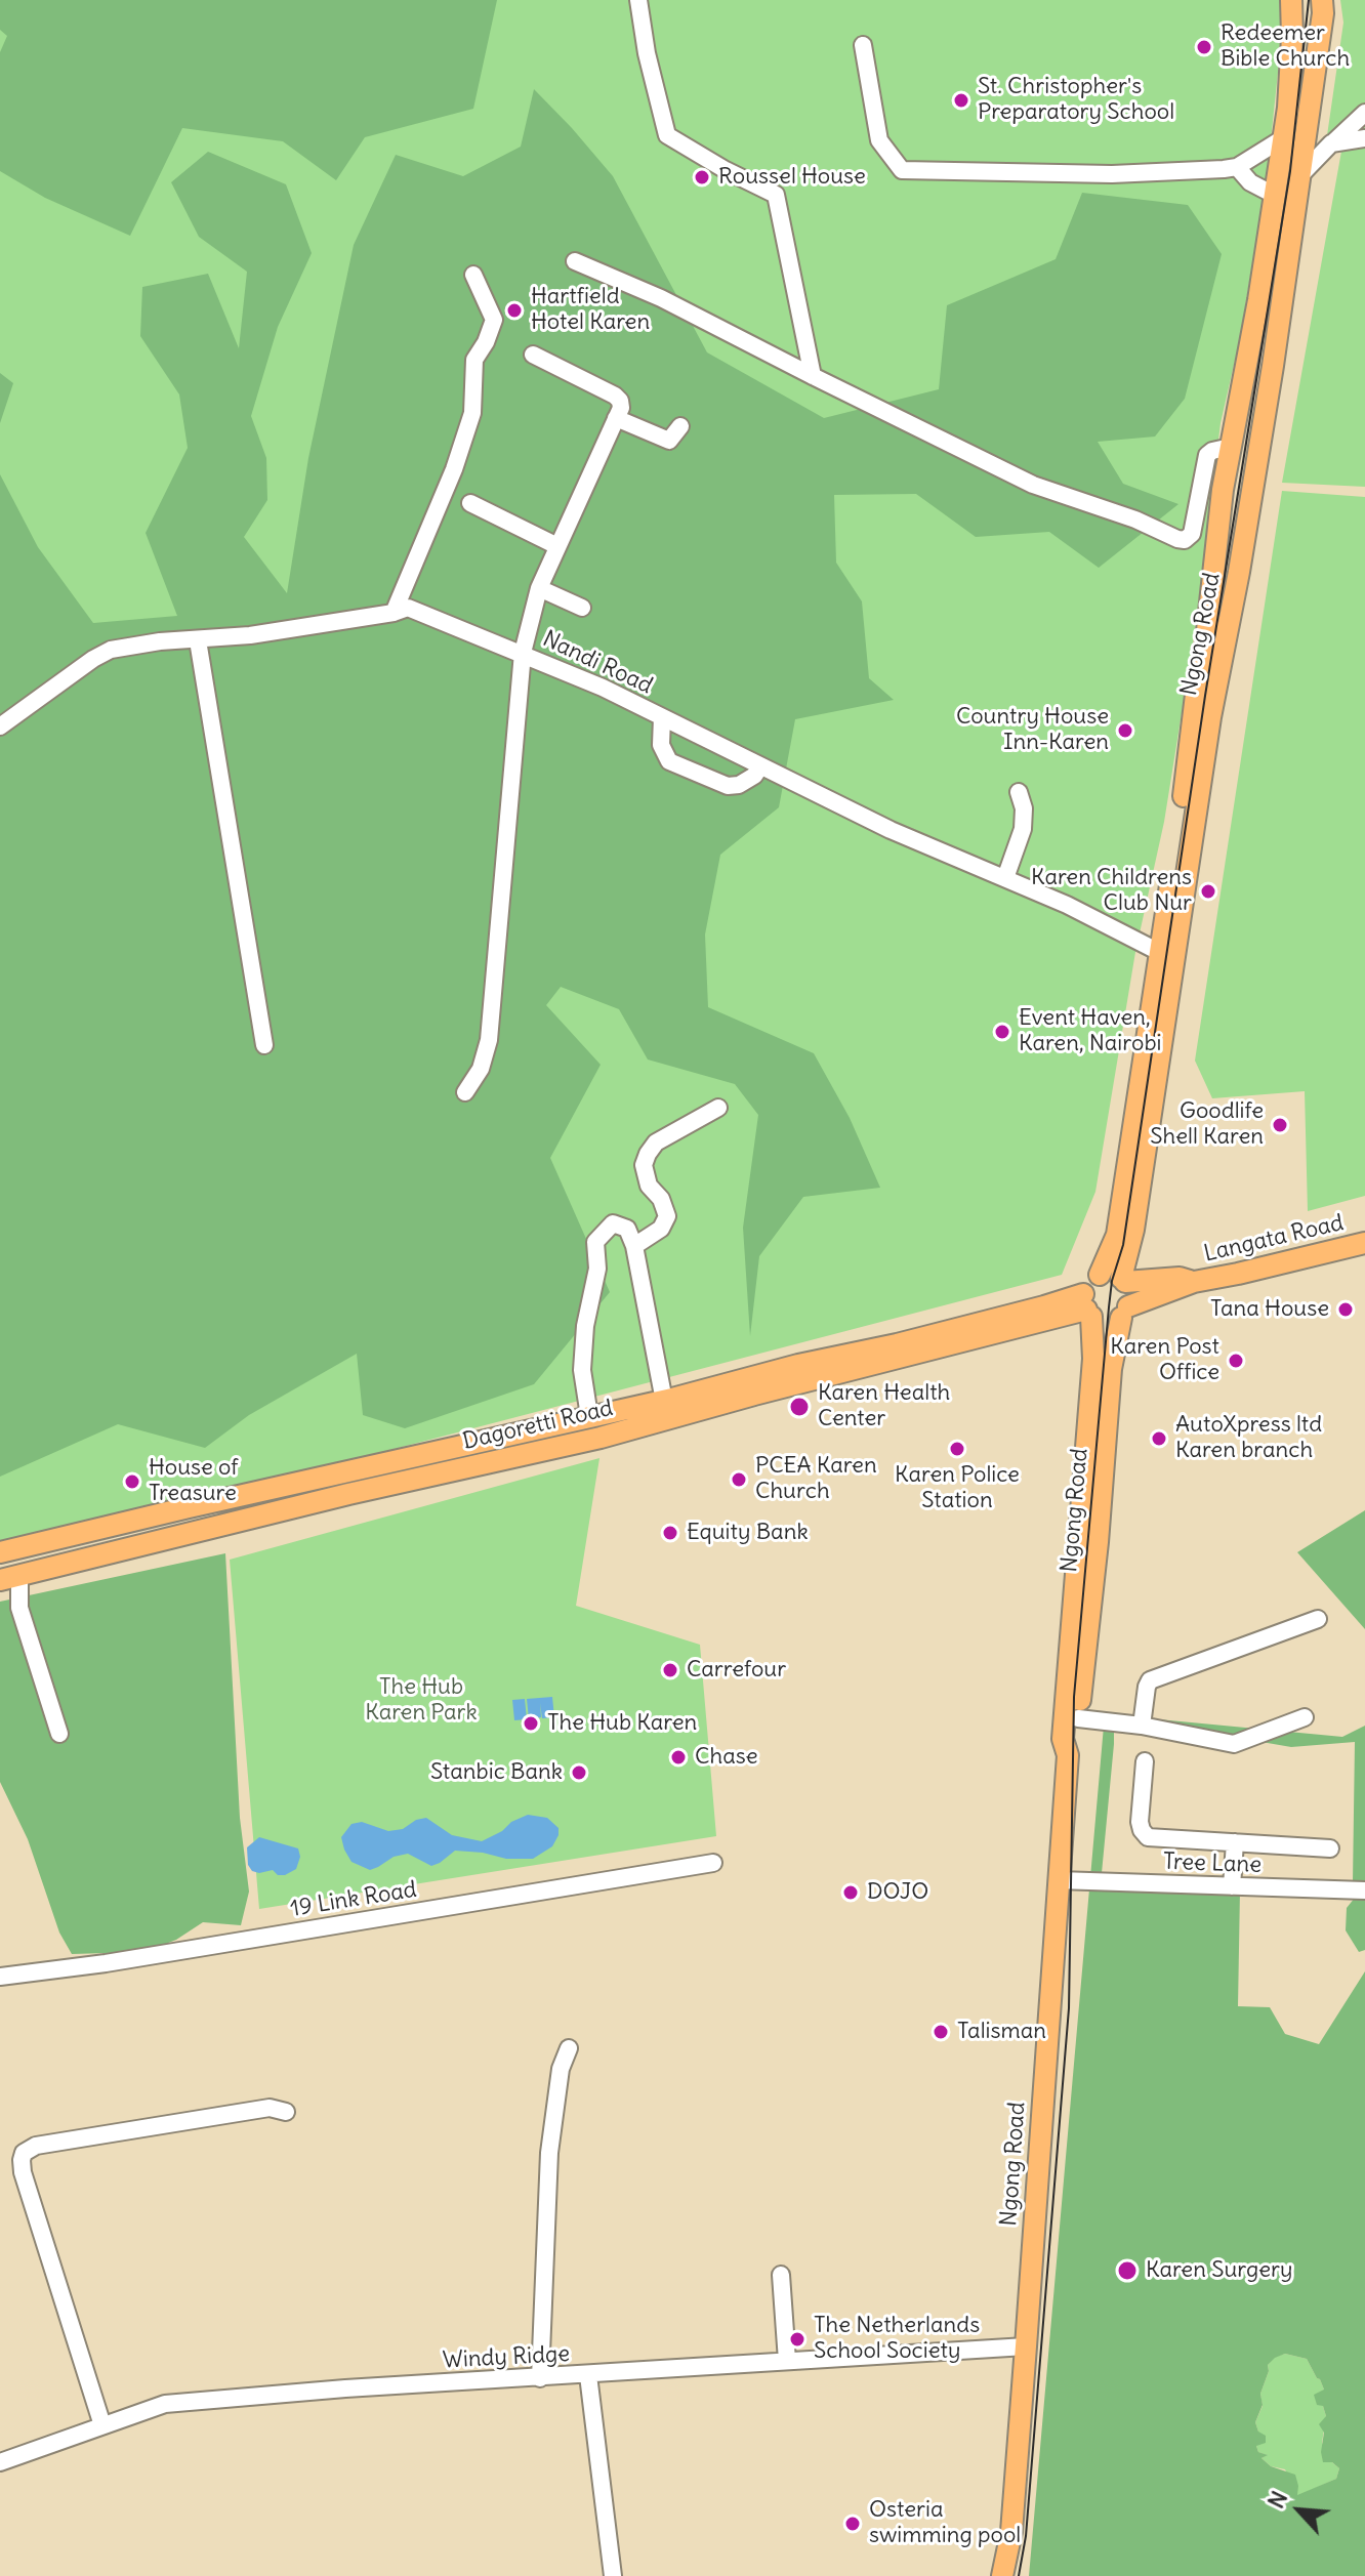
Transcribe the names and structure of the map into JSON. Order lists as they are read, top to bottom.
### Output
{
  "streets": {
    "main road": ["Ngong Road", "Langata Road", "Dagoretti Road"],
    "street": [
      "Nandi Road",
      "Tree Lane",
      "19 Link Road",
      "Windy Ridge"
    ]
  },
  "crossings": [
    ["Ngong Road", "Nandi Road"],
    ["Ngong Road", "Dagoretti Road"],
    ["Ngong Road", "Tree Lane"],
    ["Ngong Road", "Windy Ridge"]
  ],
  "parks": ["The Hub Karen Park"],
  "places": [
    "Redeemer Bible Church",
    "St. Christopher's Preparatory School",
    "Roussel House",
    "Hartfield Hotel Karen",
    "Country House Inn-Karen",
    "Karen Childrens Club Nur",
    "Event Haven, Karen, Nairobi",
    "Goodlife Shell Karen",
    "Tana House",
    "Karen Post Office",
    "Karen Health Center",
    "AutoXpress ltd Karen branch",
    "Karen Police Station",
    "PCEA Karen Church",
    "House of Treasure",
    "Equity Bank",
    "Carrefour",
    "The Hub Karen",
    "Chase",
    "Stanbic Bank",
    "DOJO",
    "Talisman",
    "Karen Surgery",
    "The Netherlands School Society",
    "Osteria swimming pool"
  ],
  "north": "top left"
}
